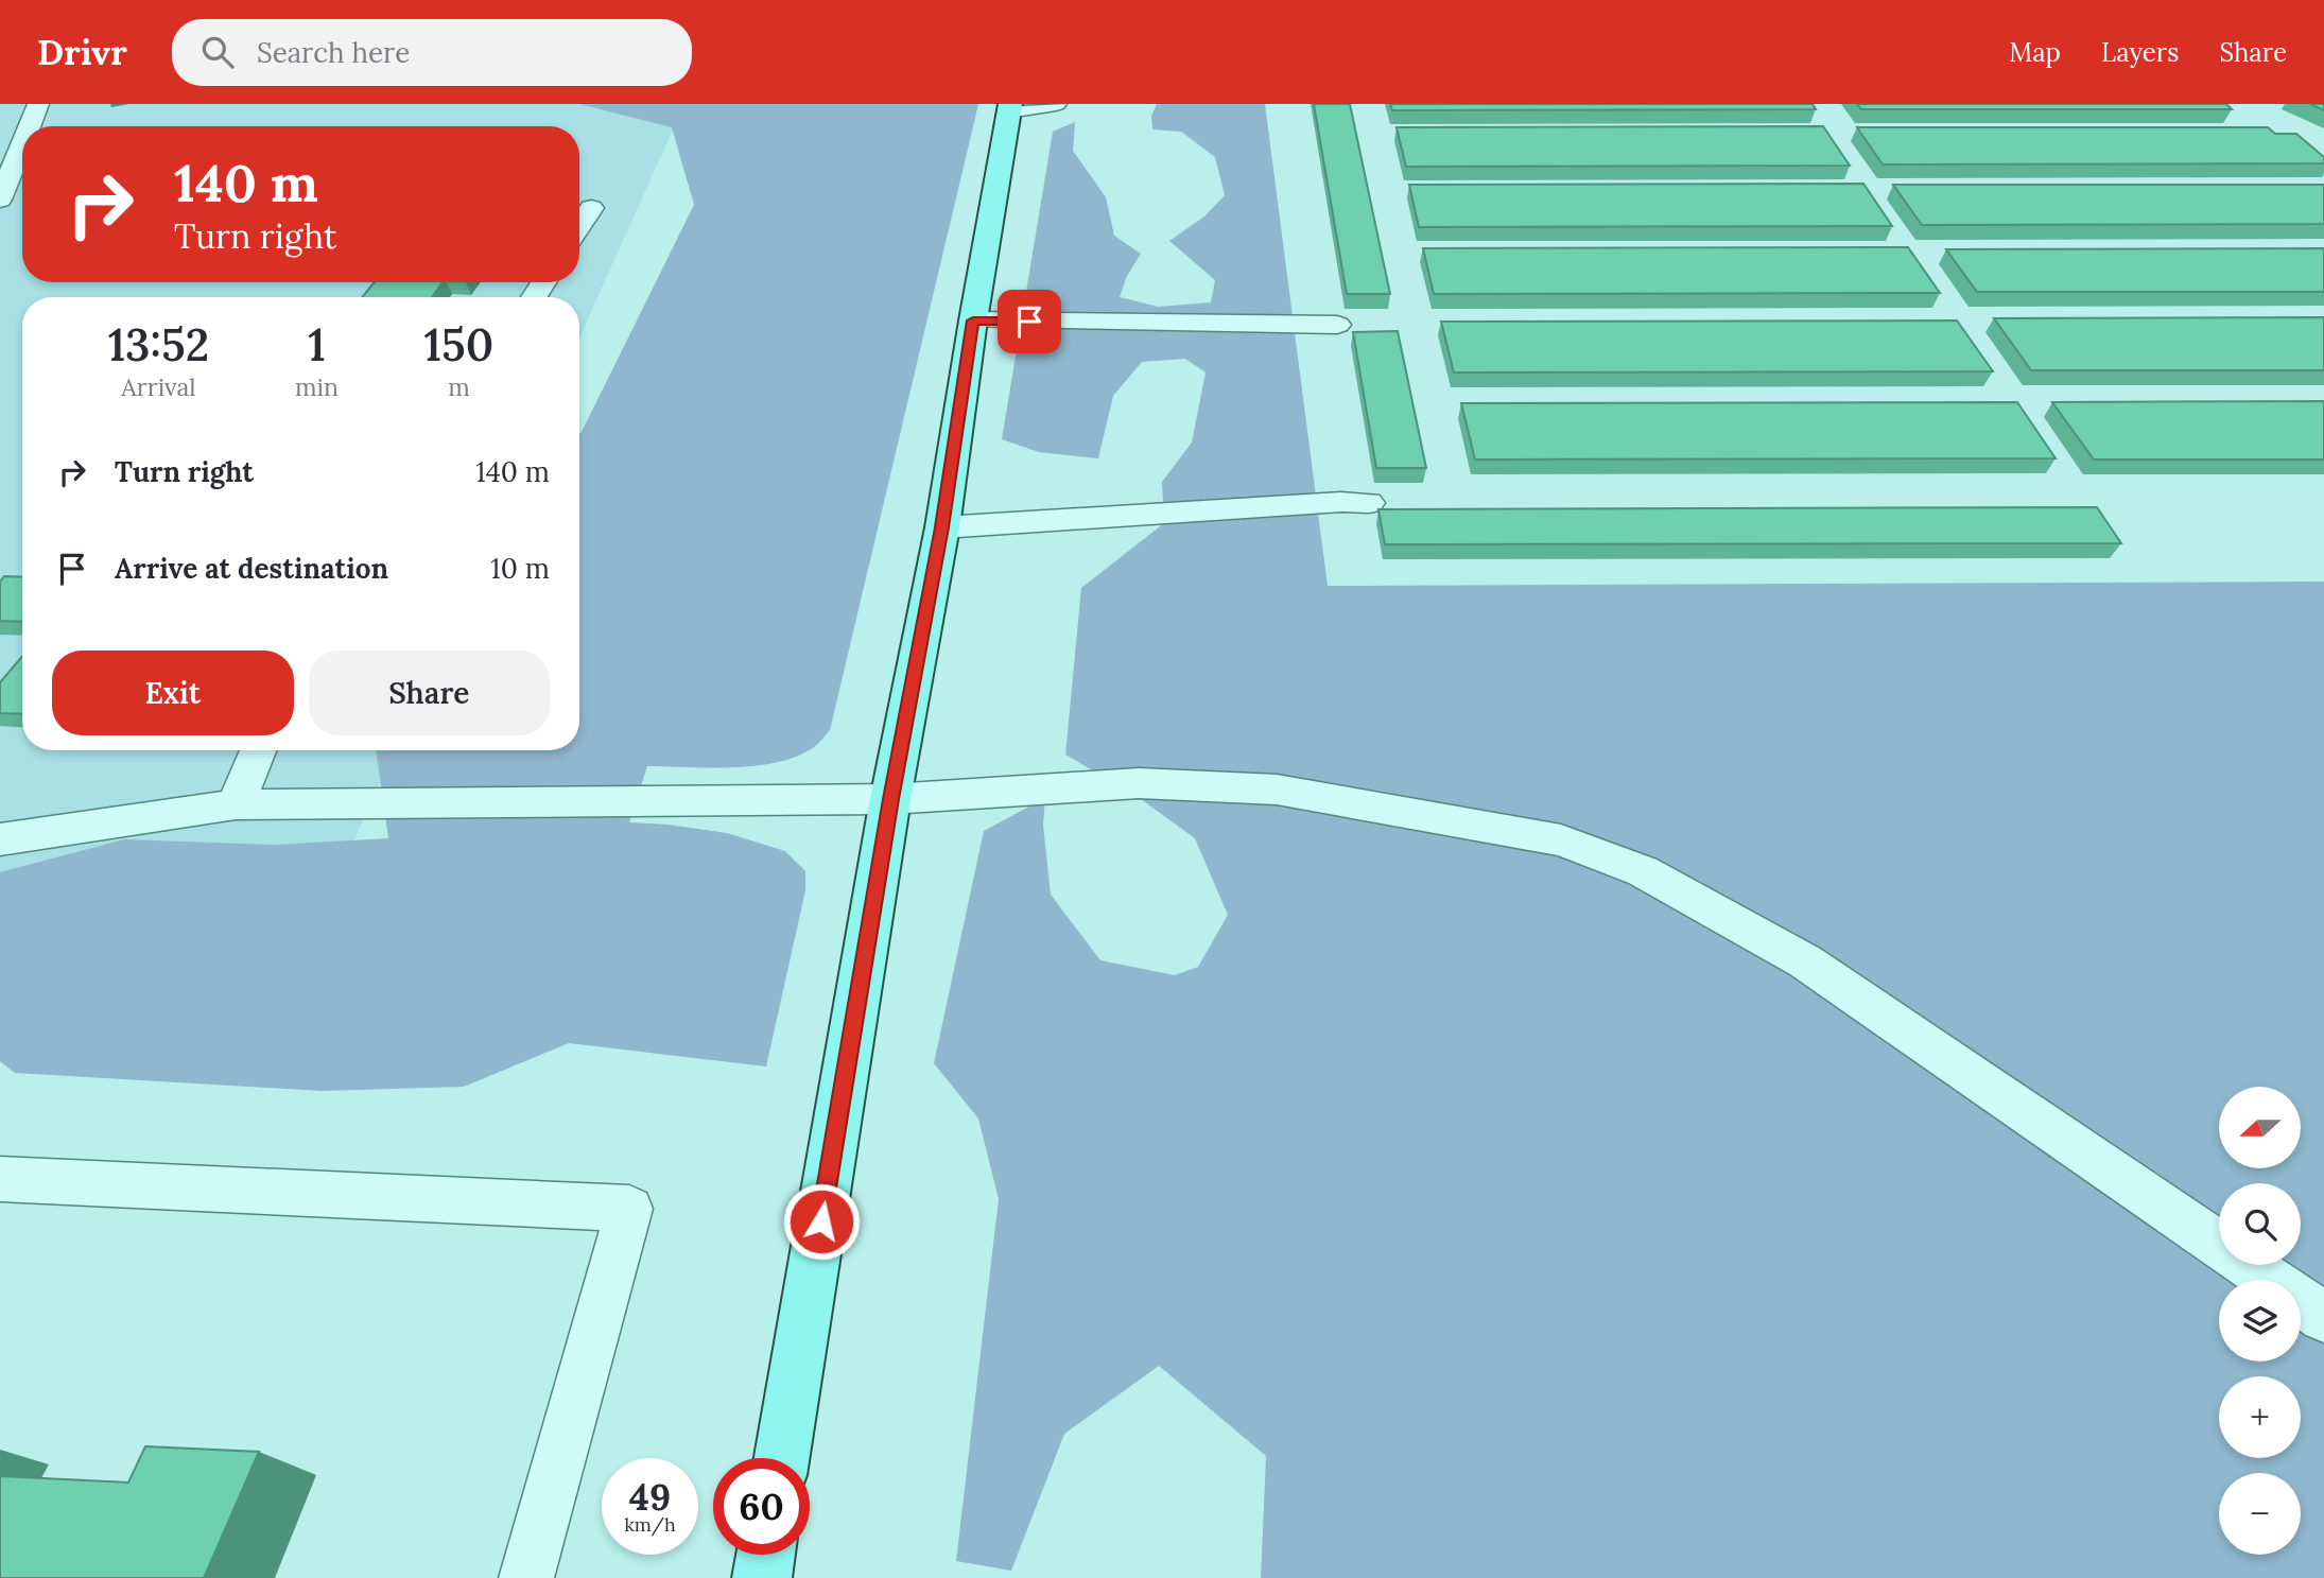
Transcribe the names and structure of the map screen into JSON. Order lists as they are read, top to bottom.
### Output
{
  "north": "left",
  "page": {
    "header": "Drivr",
    "search": "Search here",
    "nav": ["Map", "Layers", "Share"],
    "turn": ["140 m", "Turn right"],
    "eta": [
      "13:52",
      "Arrival",
      "1",
      "min",
      "150",
      "m"
    ],
    "list": [
      {
        "name": "Turn right",
        "value": "140 m"
      },
      {
        "name": "Arrive at destination",
        "value": "10 m"
      }
    ],
    "buttons": ["Exit", "Share"],
    "map_buttons": ["+", "−"],
    "speed": "49 km/h",
    "limit": "60"
  }
}
